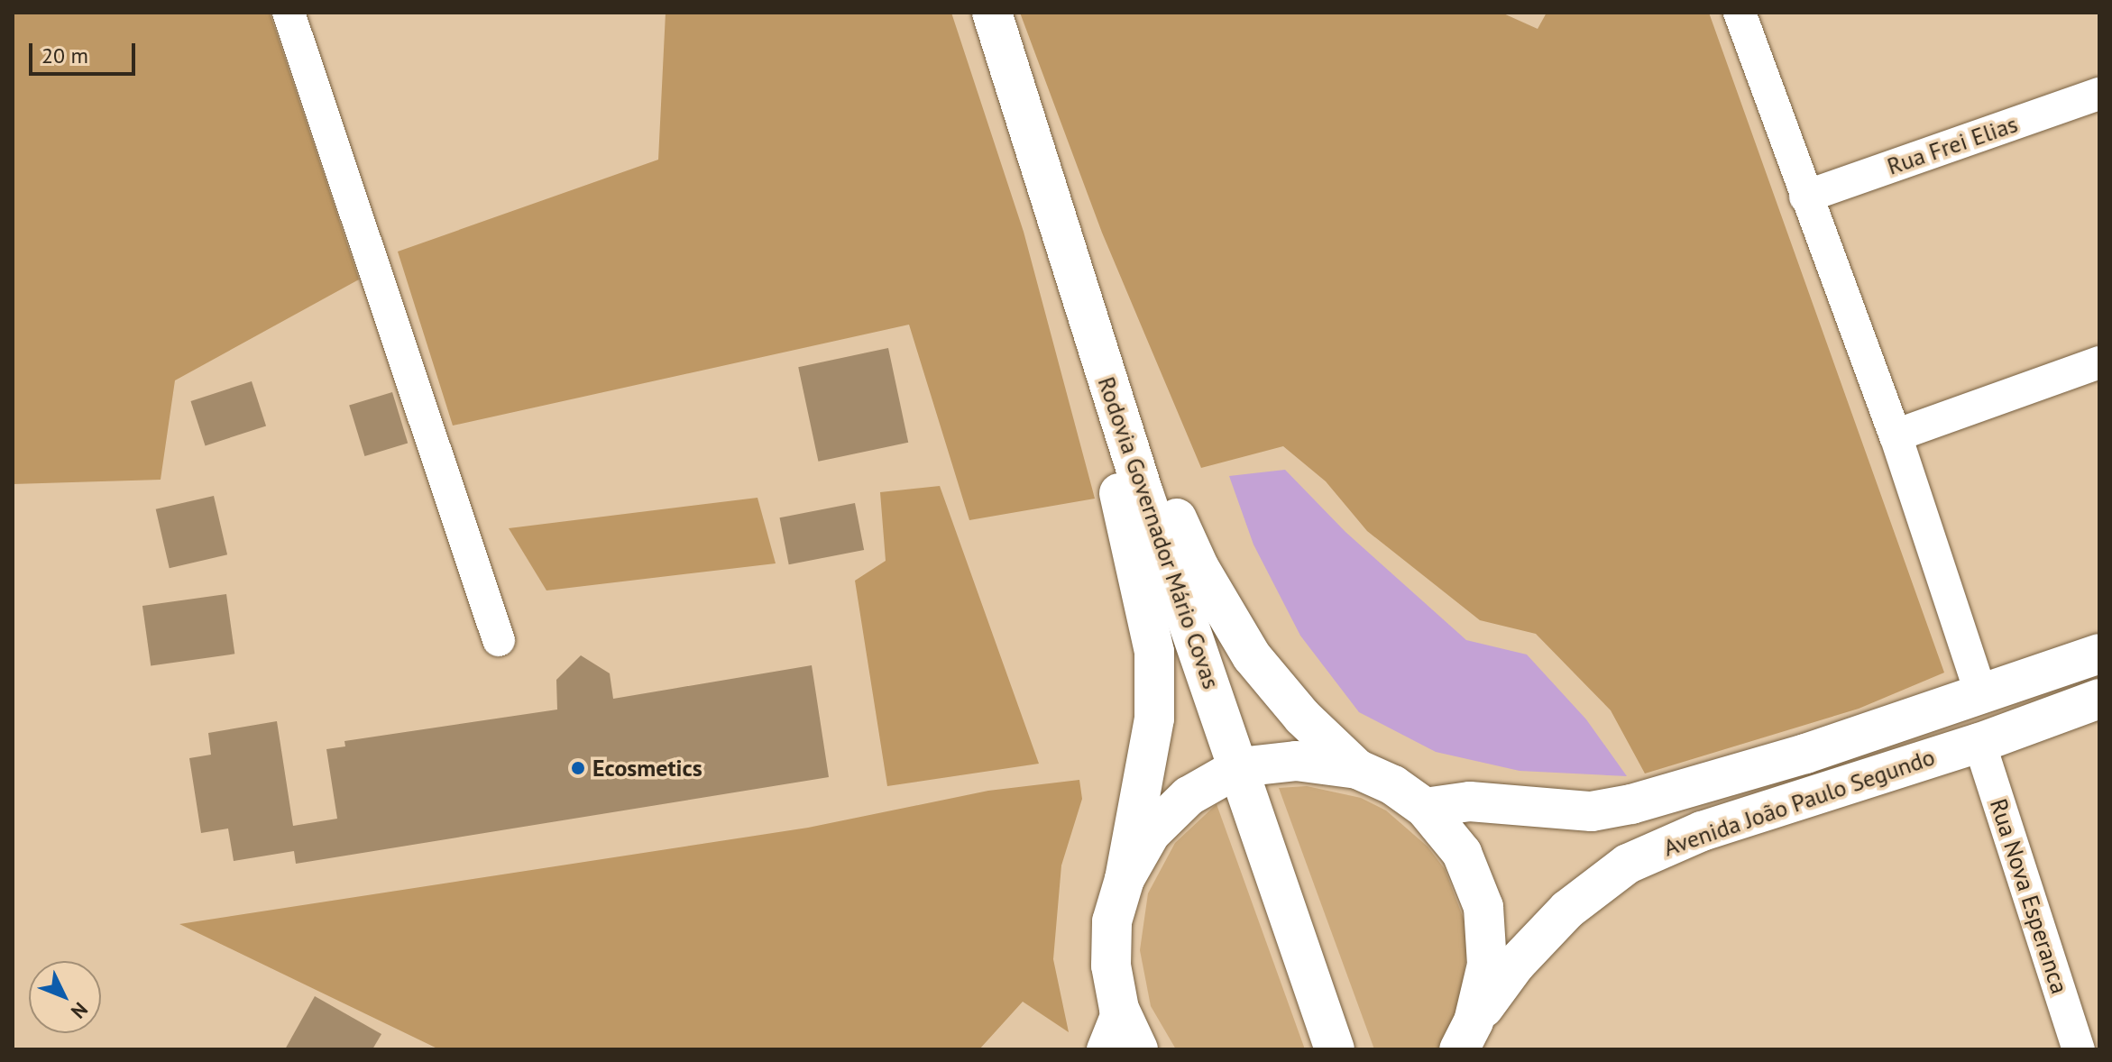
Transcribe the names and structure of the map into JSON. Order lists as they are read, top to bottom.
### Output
{
  "streets": {
    "main road": ["Rodovia Governador Mário Covas", "Avenida João Paulo Segundo"],
    "street": ["Rua Frei Elias", "Rua Nova Esperanca"]
  },
  "crossings": [
    ["Rodovia Governador Mário Covas", "Avenida João Paulo Segundo"],
    ["Avenida João Paulo Segundo", "Rua Nova Esperanca"]
  ],
  "places": ["Ecosmetics"],
  "scale_bar": "20 m",
  "north": "bottom right"
}
